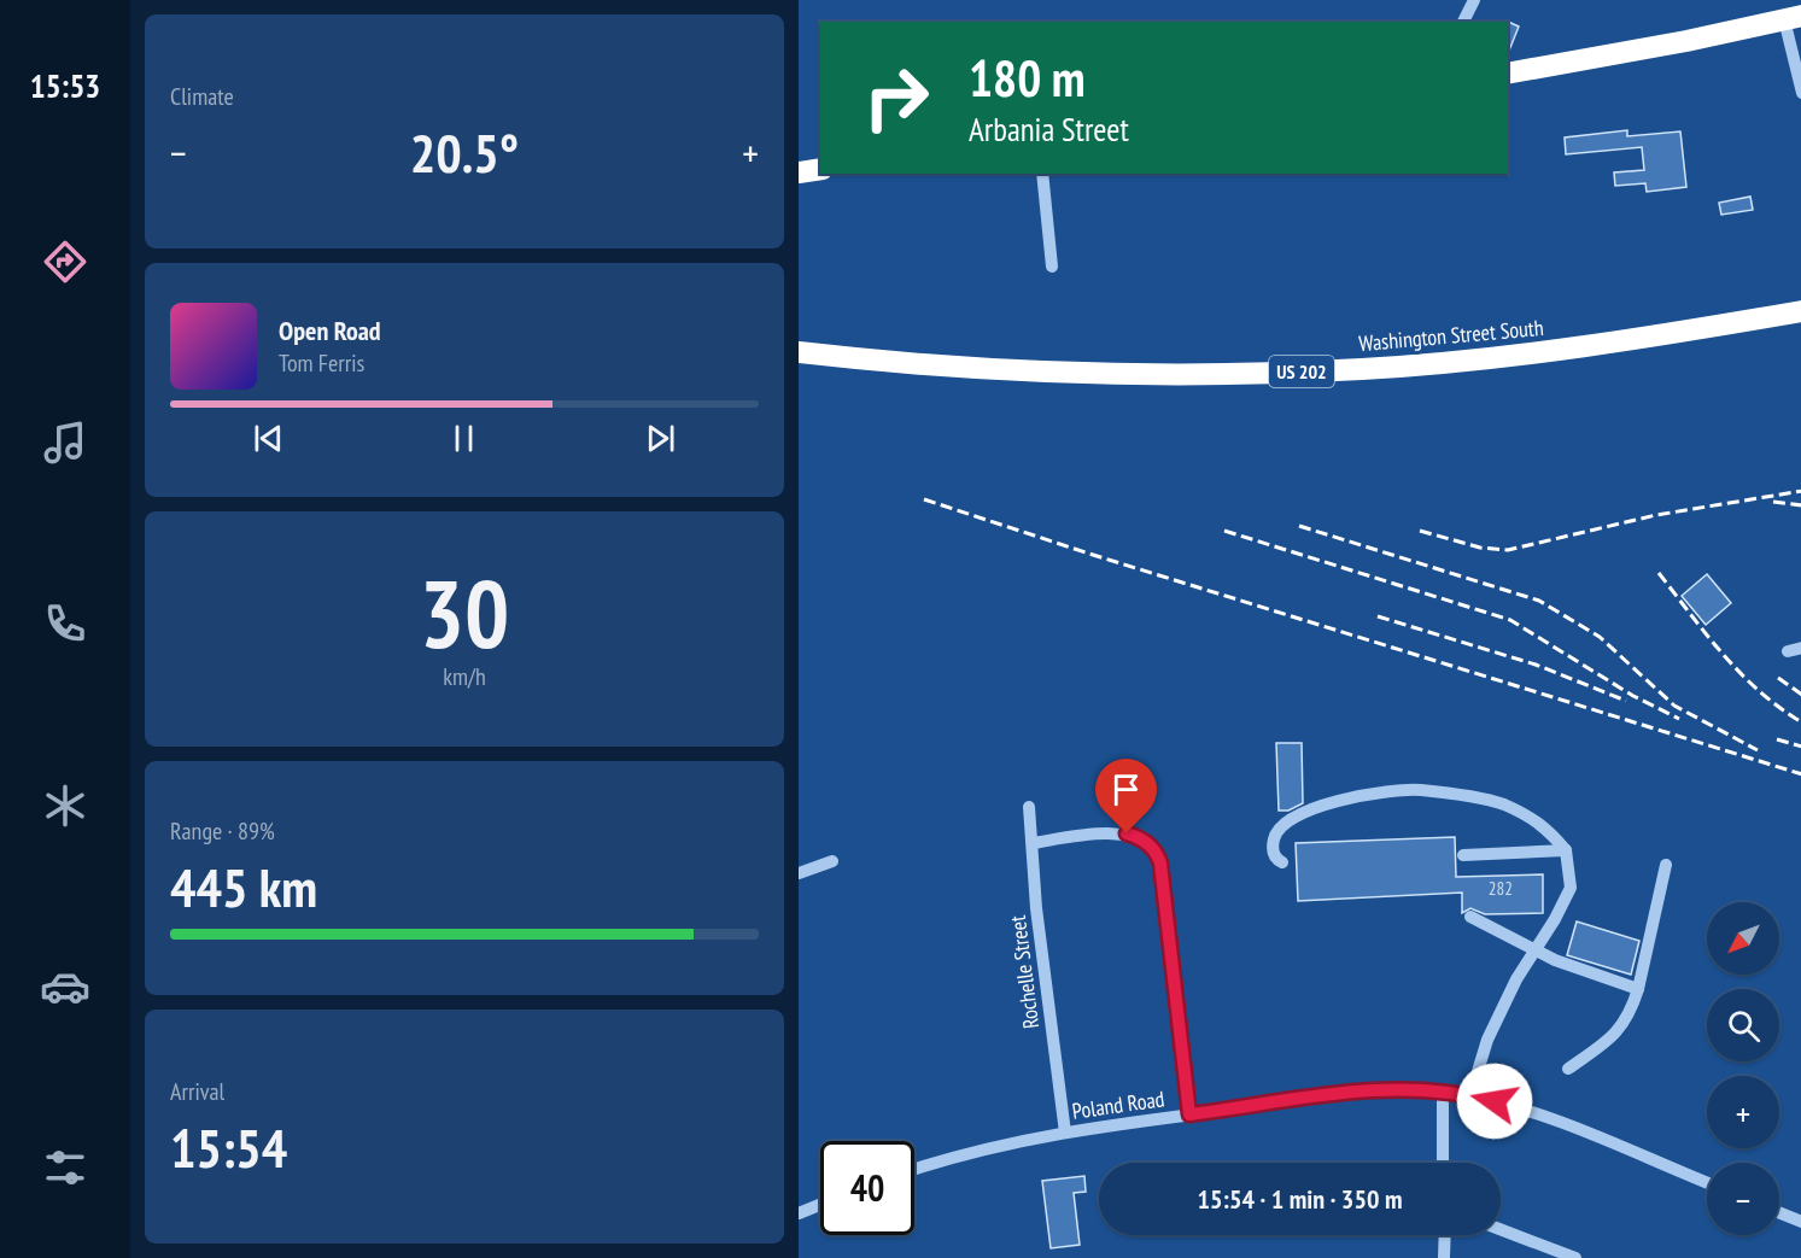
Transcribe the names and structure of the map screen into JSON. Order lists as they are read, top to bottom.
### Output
{
  "streets": {
    "highway": ["Washington Street South", "US 202"],
    "street": ["Rochelle Street", "Poland Road"]
  },
  "crossings": [
    ["Rochelle Street", "Poland Road"]
  ],
  "house_numbers": ["282"],
  "north": "bottom left",
  "page": {
    "tabs": "15:53",
    "tile": [
      "Climate",
      ["30", "km/h"],
      ["Range · 89%", "445 km"],
      ["Arrival", "15:54"]
    ],
    "turn": ["180 m", "Arbania Street"],
    "heat": ["−", "20.5°", "+"],
    "song": ["Open Road", "Tom Ferris"],
    "map_buttons": ["+", "−"],
    "limit": "40",
    "trip": "15:54 · 1 min · 350 m"
  }
}
